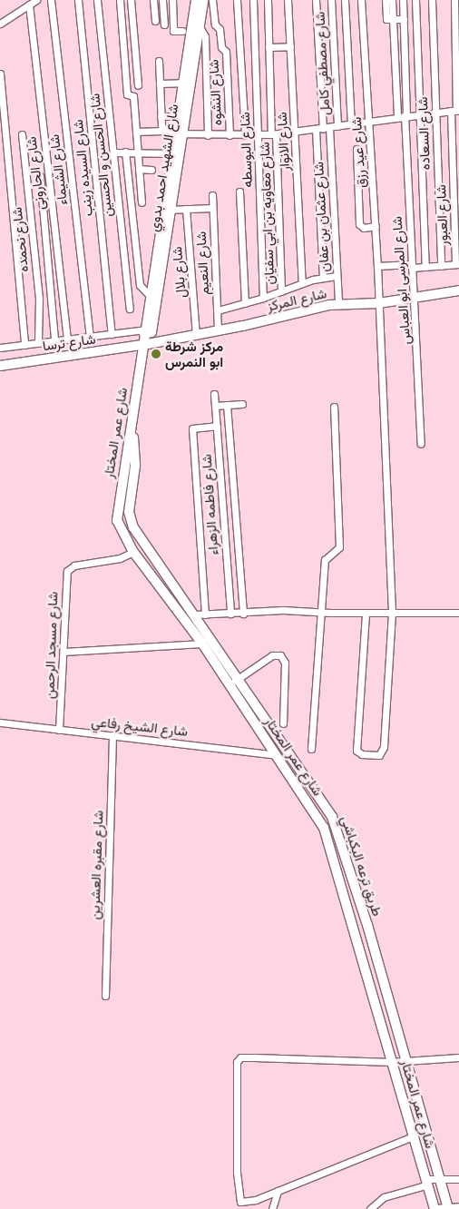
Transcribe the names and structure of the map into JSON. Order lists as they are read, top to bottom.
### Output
{
  "streets": {
    "street": [
      "شارع مصطفي كامل",
      "شارع النشوه",
      "شارع السعاده",
      "شارع الانوار",
      "شارع البوسطه",
      "شارع عيد رزق",
      "شارع الحسن و الحسين",
      "شارع السيده زينب",
      "شارع الشهيد احمد بدوي",
      "شارع الشيماء",
      "شارع الحارونى",
      "شارع معاويه بن ابي سفيان",
      "شارع العبور",
      "شارع عثمان بن عفان",
      "شارع نحمده",
      "شارع النعيم",
      "شارع بلال",
      "شارع المرسى ابو العباس",
      "شارع المركز",
      "شارع ترسا",
      "شارع عمر المختار",
      "شارع فاطمه الزهراء",
      "شارع مسجد الرحمن",
      "شارع الشيخ رفاعي",
      "شارع مقبره العشرين",
      "طريق ترعه البكباشي"
    ]
  },
  "crossings": [
    ["شارع عيد رزق", "شارع المركز"],
    ["شارع الشهيد احمد بدوي", "شارع المركز"],
    ["شارع الشهيد احمد بدوي", "شارع ترسا"],
    ["شارع الشهيد احمد بدوي", "شارع عمر المختار"],
    ["شارع عثمان بن عفان", "شارع المركز"],
    ["شارع النعيم", "شارع المركز"],
    ["شارع بلال", "شارع المركز"],
    ["شارع المرسى ابو العباس", "شارع المركز"],
    ["شارع المركز", "شارع ترسا"],
    ["شارع المركز", "شارع عمر المختار"],
    ["شارع ترسا", "شارع عمر المختار"],
    ["شارع عمر المختار", "شارع مسجد الرحمن"],
    ["شارع عمر المختار", "شارع الشيخ رفاعي"],
    ["شارع عمر المختار", "طريق ترعه البكباشي"],
    ["شارع مسجد الرحمن", "شارع الشيخ رفاعي"],
    ["شارع الشيخ رفاعي", "شارع مقبره العشرين"]
  ],
  "places": ["مركز شرطة ابو النمرس"]
}
